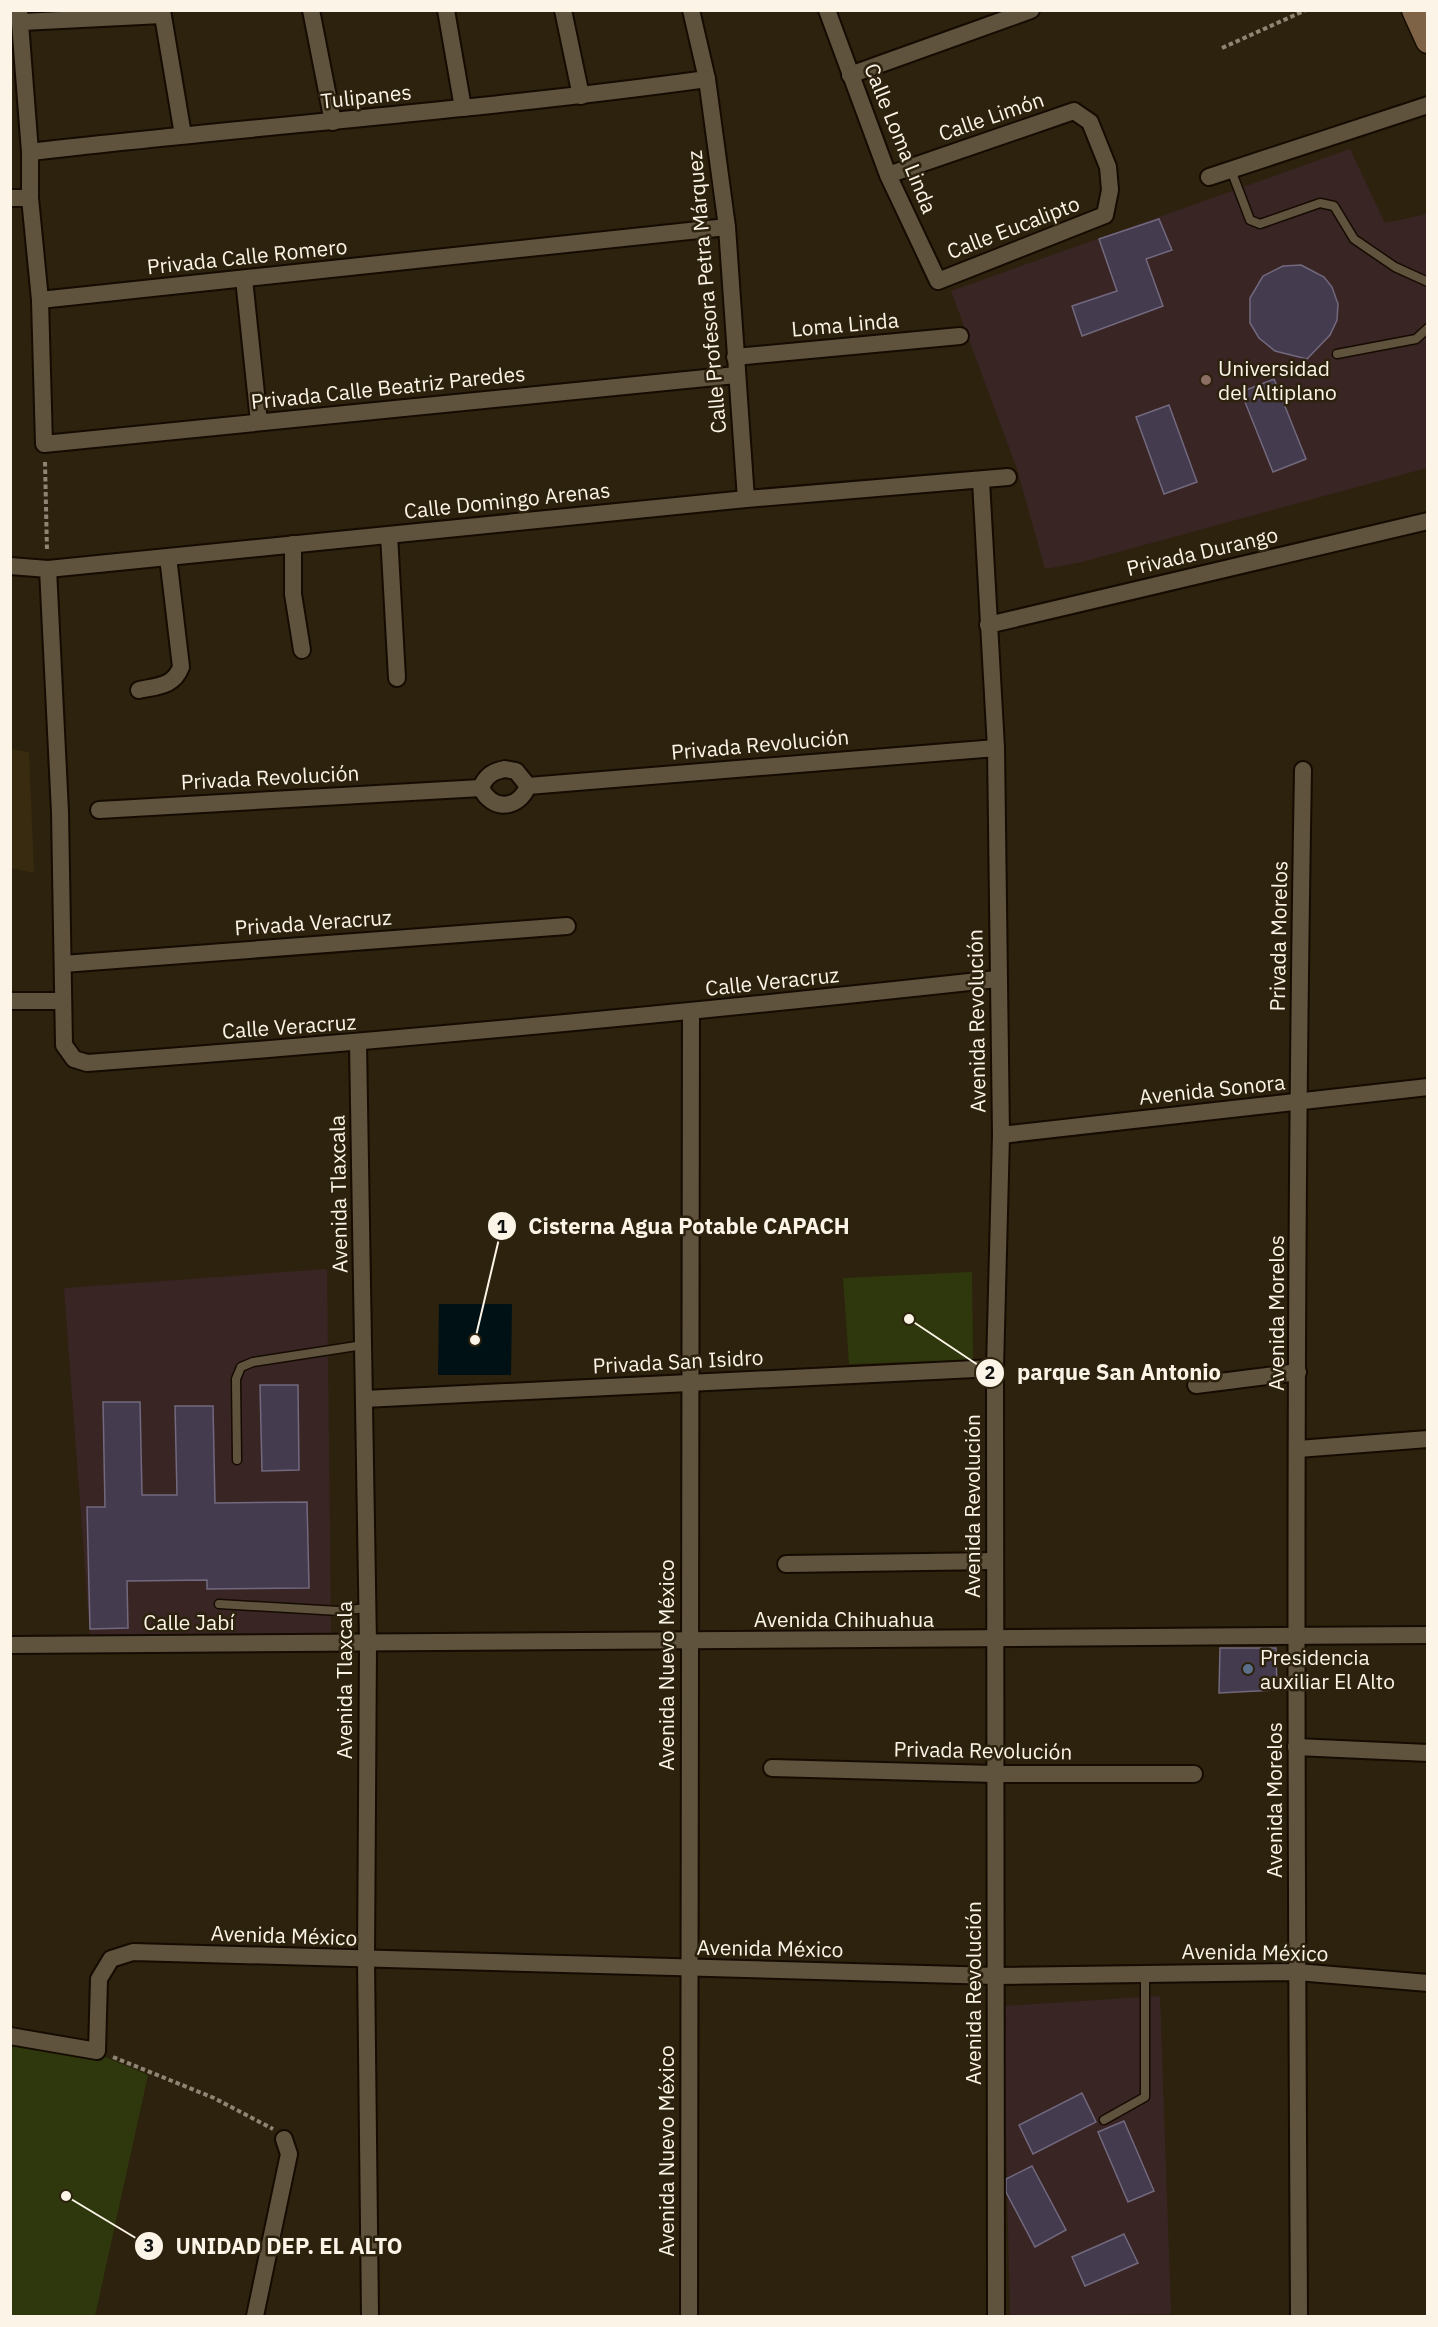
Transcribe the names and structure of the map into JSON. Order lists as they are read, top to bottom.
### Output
{
  "streets": {
    "street": [
      "Tulipanes",
      "Calle Limón",
      "Calle Loma Linda",
      "Calle Eucalipto",
      "Privada Calle Romero",
      "Calle Profesora Petra Márquez",
      "Loma Linda",
      "Privada Calle Beatriz Paredes",
      "Calle Domingo Arenas",
      "Privada Durango",
      "Privada Revolución",
      "Privada Veracruz",
      "Privada Morelos",
      "Calle Veracruz",
      "Avenida Revolución",
      "Avenida Sonora",
      "Avenida Tlaxcala",
      "Avenida Morelos",
      "Privada San Isidro",
      "Avenida Chihuahua",
      "Calle Jabí",
      "Avenida Nuevo México",
      "Avenida México"
    ]
  },
  "crossings": [
    ["Tulipanes", "Calle Profesora Petra Márquez"],
    ["Calle Limón", "Calle Loma Linda"],
    ["Calle Limón", "Calle Eucalipto"],
    ["Calle Loma Linda", "Calle Eucalipto"],
    ["Privada Calle Romero", "Calle Profesora Petra Márquez"],
    ["Calle Profesora Petra Márquez", "Loma Linda"],
    ["Calle Profesora Petra Márquez", "Privada Calle Beatriz Paredes"],
    ["Calle Profesora Petra Márquez", "Calle Domingo Arenas"],
    ["Calle Domingo Arenas", "Calle Veracruz"],
    ["Calle Domingo Arenas", "Avenida Revolución"],
    ["Privada Durango", "Avenida Revolución"],
    ["Privada Revolución", "Avenida Revolución"],
    ["Privada Veracruz", "Calle Veracruz"],
    ["Privada Morelos", "Avenida Sonora"],
    ["Privada Morelos", "Avenida Morelos"],
    ["Calle Veracruz", "Avenida Revolución"],
    ["Calle Veracruz", "Avenida Tlaxcala"],
    ["Calle Veracruz", "Avenida Nuevo México"],
    ["Avenida Revolución", "Avenida Sonora"],
    ["Avenida Revolución", "Privada San Isidro"],
    ["Avenida Revolución", "Avenida Chihuahua"],
    ["Avenida Revolución", "Avenida México"],
    ["Avenida Sonora", "Avenida Morelos"],
    ["Avenida Tlaxcala", "Privada San Isidro"],
    ["Avenida Tlaxcala", "Avenida Chihuahua"],
    ["Avenida Tlaxcala", "Calle Jabí"],
    ["Avenida Tlaxcala", "Avenida México"],
    ["Avenida Morelos", "Avenida Chihuahua"],
    ["Avenida Morelos", "Avenida México"],
    ["Privada San Isidro", "Avenida Nuevo México"],
    ["Avenida Chihuahua", "Calle Jabí"],
    ["Avenida Chihuahua", "Avenida Nuevo México"],
    ["Avenida Nuevo México", "Avenida México"]
  ],
  "places": [
    "Universidad del Altiplano",
    "parque San Antonio",
    "Cisterna Agua Potable CAPACH",
    "Presidencia auxiliar El Alto",
    "UNIDAD DEP. EL ALTO"
  ]
}
